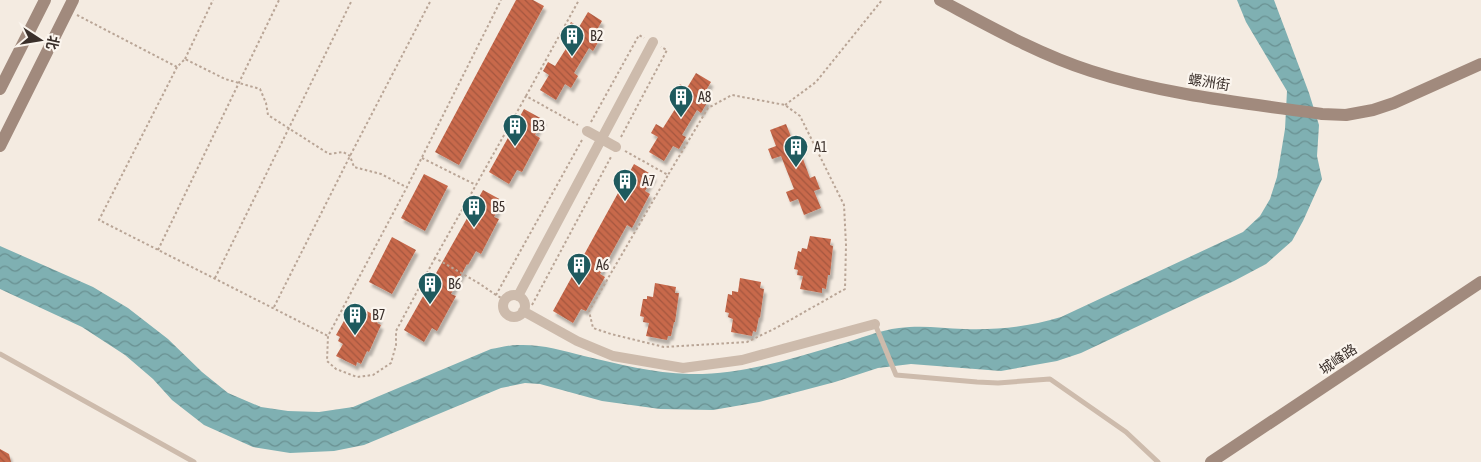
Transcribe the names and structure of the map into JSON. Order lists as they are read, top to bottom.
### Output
{
  "streets": {
    "street": ["螺洲街", "城峰路"]
  },
  "places": {
    "building": [
      "B2",
      "A8",
      "B3",
      "A1",
      "A7",
      "B5",
      "A6",
      "B6",
      "B7"
    ]
  },
  "north": "right"
}
